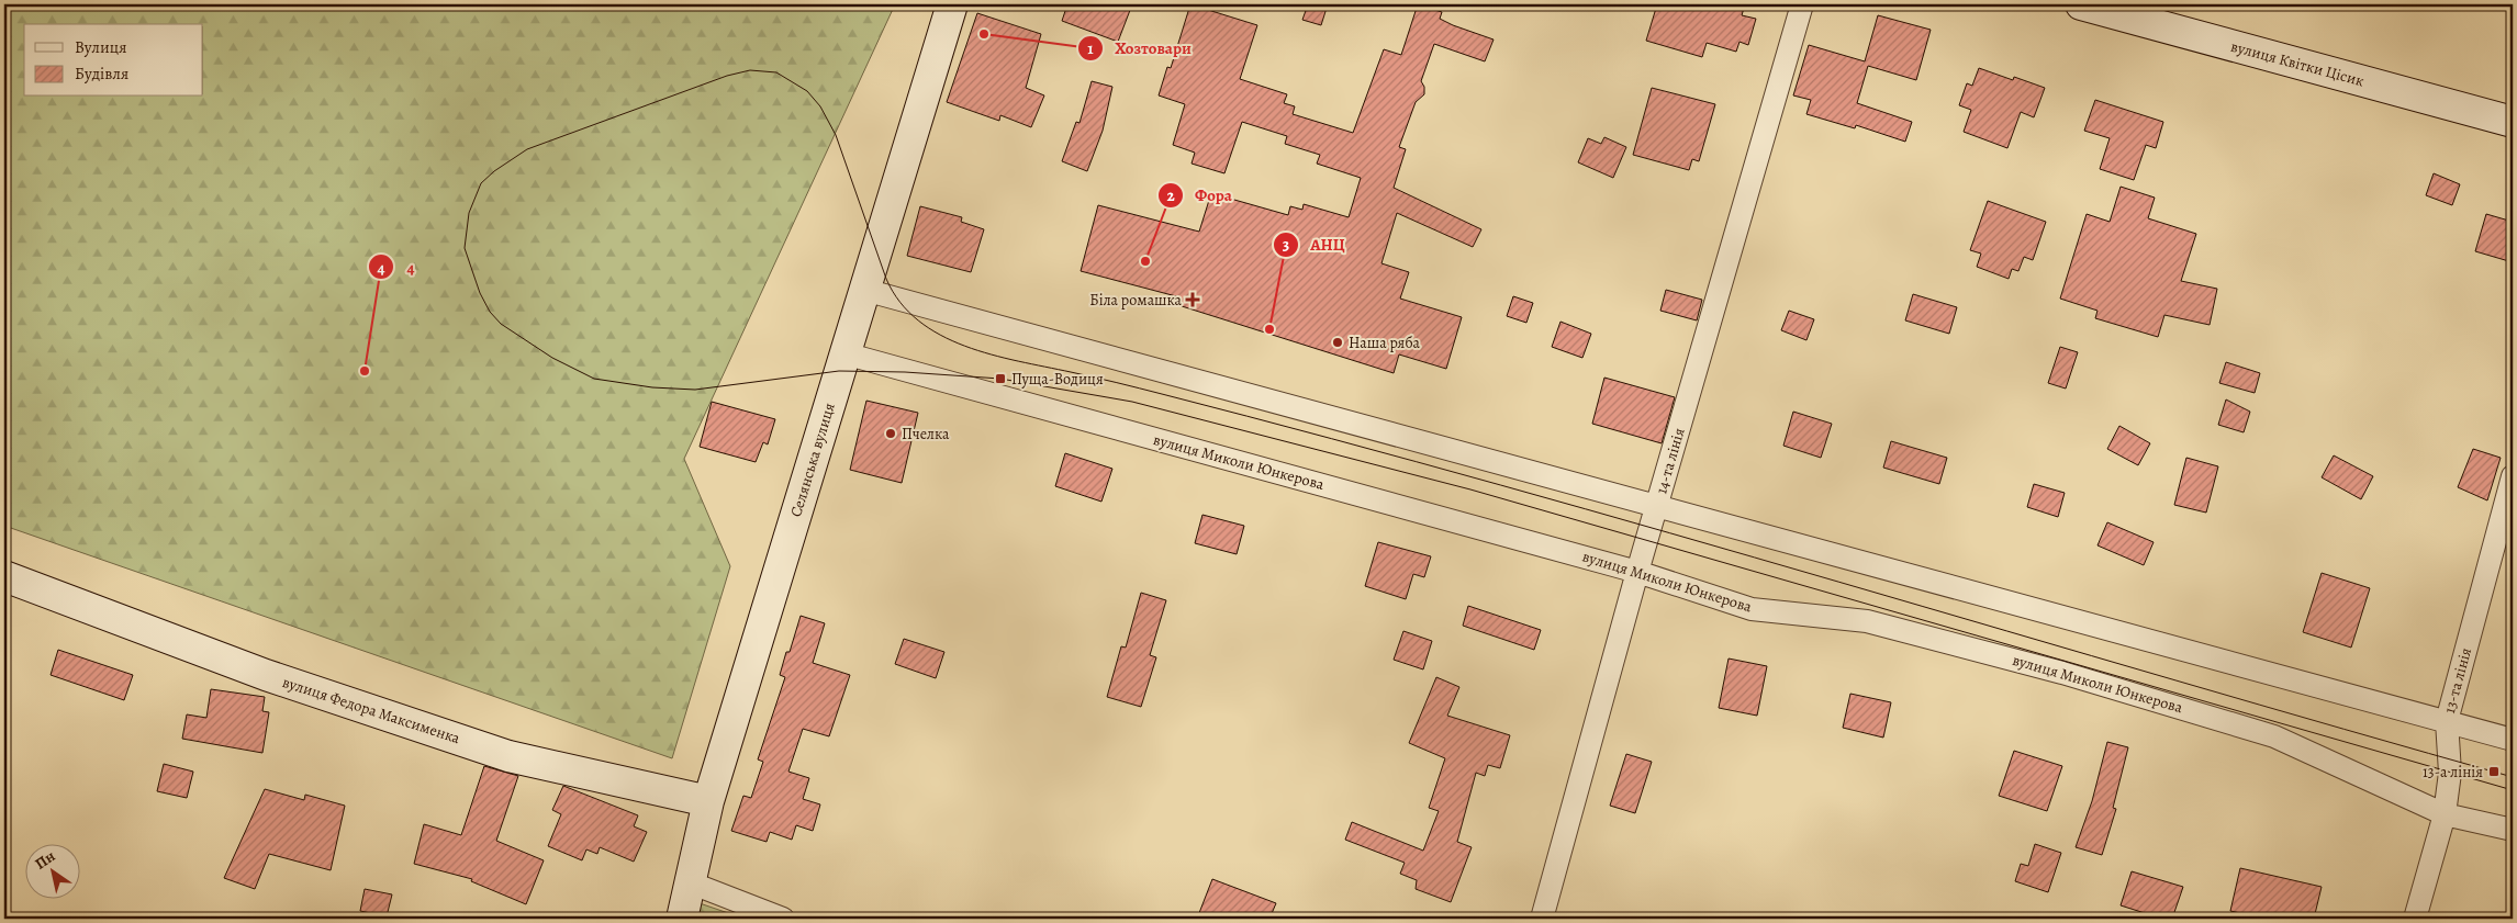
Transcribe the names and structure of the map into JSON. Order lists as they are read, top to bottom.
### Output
{
  "streets": {
    "street": [
      "вулиця Квітки Цісик",
      "Селянська вулиця",
      "14-та лінія",
      "вулиця Миколи Юнкерова",
      "13-та лінія",
      "вулиця Федора Максименка"
    ]
  },
  "crossings": [
    ["Селянська вулиця", "вулиця Миколи Юнкерова"],
    ["Селянська вулиця", "вулиця Федора Максименка"],
    ["14-та лінія", "вулиця Миколи Юнкерова"],
    ["вулиця Миколи Юнкерова", "13-та лінія"]
  ],
  "places": {
    "other": [
      "Хозтовари",
      "Фора",
      "АНЦ",
      "Наша ряба",
      "4",
      "Пчелка"
    ],
    "health": ["Біла ромашка"],
    "transit": ["Пуща-Водиця", "13-а лінія"]
  },
  "legend": ["Вулиця", "Будівля"],
  "north": "top left"
}
